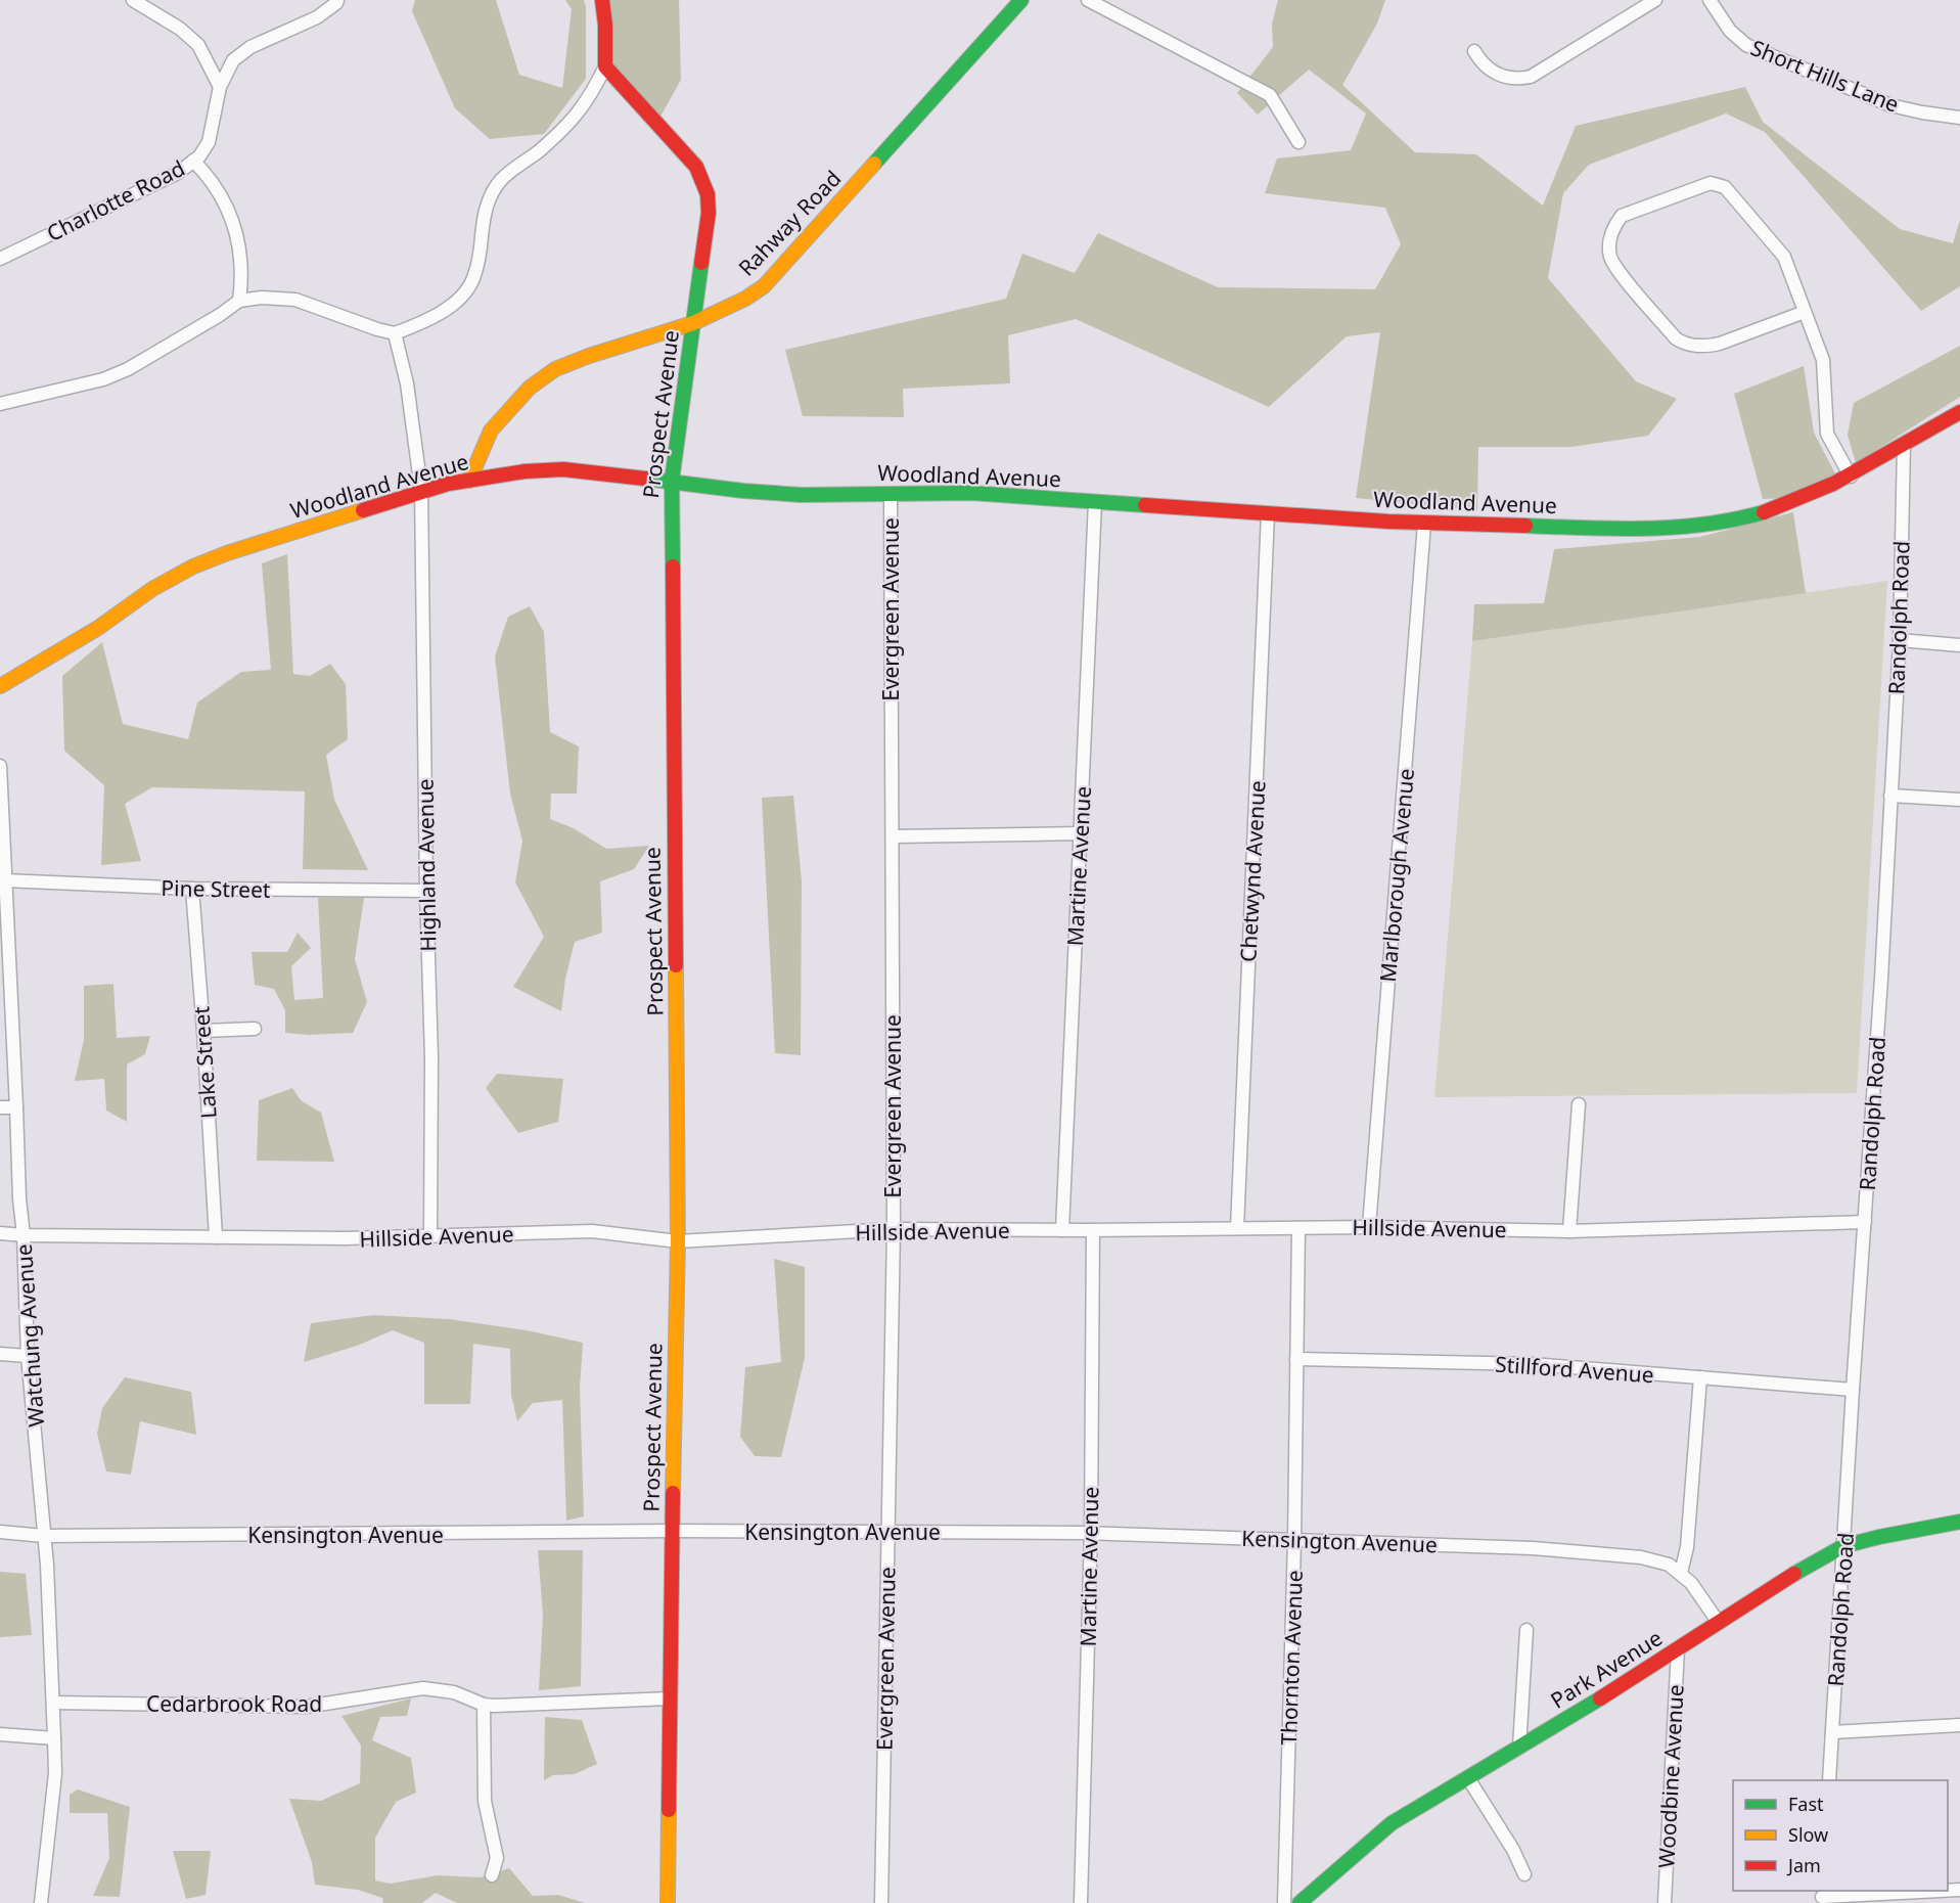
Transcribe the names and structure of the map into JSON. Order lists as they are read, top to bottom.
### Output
{
  "streets": {
    "street": [
      "Short Hills Lane",
      "Charlotte Road",
      "Rahway Road",
      "Prospect Avenue",
      "Woodland Avenue",
      "Evergreen Avenue",
      "Randolph Road",
      "Highland Avenue",
      "Martine Avenue",
      "Chetwynd Avenue",
      "Marlborough Avenue",
      "Pine Street",
      "Lake Street",
      "Hillside Avenue",
      "Watchung Avenue",
      "Stillford Avenue",
      "Kensington Avenue",
      "Thornton Avenue",
      "Park Avenue",
      "Cedarbrook Road",
      "Woodbine Avenue"
    ]
  },
  "crossings": [
    ["Rahway Road", "Prospect Avenue"],
    ["Rahway Road", "Woodland Avenue"],
    ["Prospect Avenue", "Woodland Avenue"],
    ["Prospect Avenue", "Hillside Avenue"],
    ["Prospect Avenue", "Kensington Avenue"],
    ["Prospect Avenue", "Cedarbrook Road"],
    ["Woodland Avenue", "Evergreen Avenue"],
    ["Woodland Avenue", "Randolph Road"],
    ["Woodland Avenue", "Highland Avenue"],
    ["Woodland Avenue", "Martine Avenue"],
    ["Woodland Avenue", "Chetwynd Avenue"],
    ["Woodland Avenue", "Marlborough Avenue"],
    ["Evergreen Avenue", "Hillside Avenue"],
    ["Evergreen Avenue", "Kensington Avenue"],
    ["Randolph Road", "Hillside Avenue"],
    ["Randolph Road", "Stillford Avenue"],
    ["Randolph Road", "Park Avenue"],
    ["Highland Avenue", "Pine Street"],
    ["Highland Avenue", "Hillside Avenue"],
    ["Martine Avenue", "Hillside Avenue"],
    ["Martine Avenue", "Kensington Avenue"],
    ["Chetwynd Avenue", "Hillside Avenue"],
    ["Marlborough Avenue", "Hillside Avenue"],
    ["Pine Street", "Lake Street"],
    ["Pine Street", "Watchung Avenue"],
    ["Lake Street", "Hillside Avenue"],
    ["Hillside Avenue", "Watchung Avenue"],
    ["Hillside Avenue", "Thornton Avenue"],
    ["Watchung Avenue", "Kensington Avenue"],
    ["Watchung Avenue", "Cedarbrook Road"],
    ["Stillford Avenue", "Thornton Avenue"],
    ["Kensington Avenue", "Thornton Avenue"],
    ["Park Avenue", "Woodbine Avenue"]
  ],
  "legend": ["Fast", "Slow", "Jam"]
}
